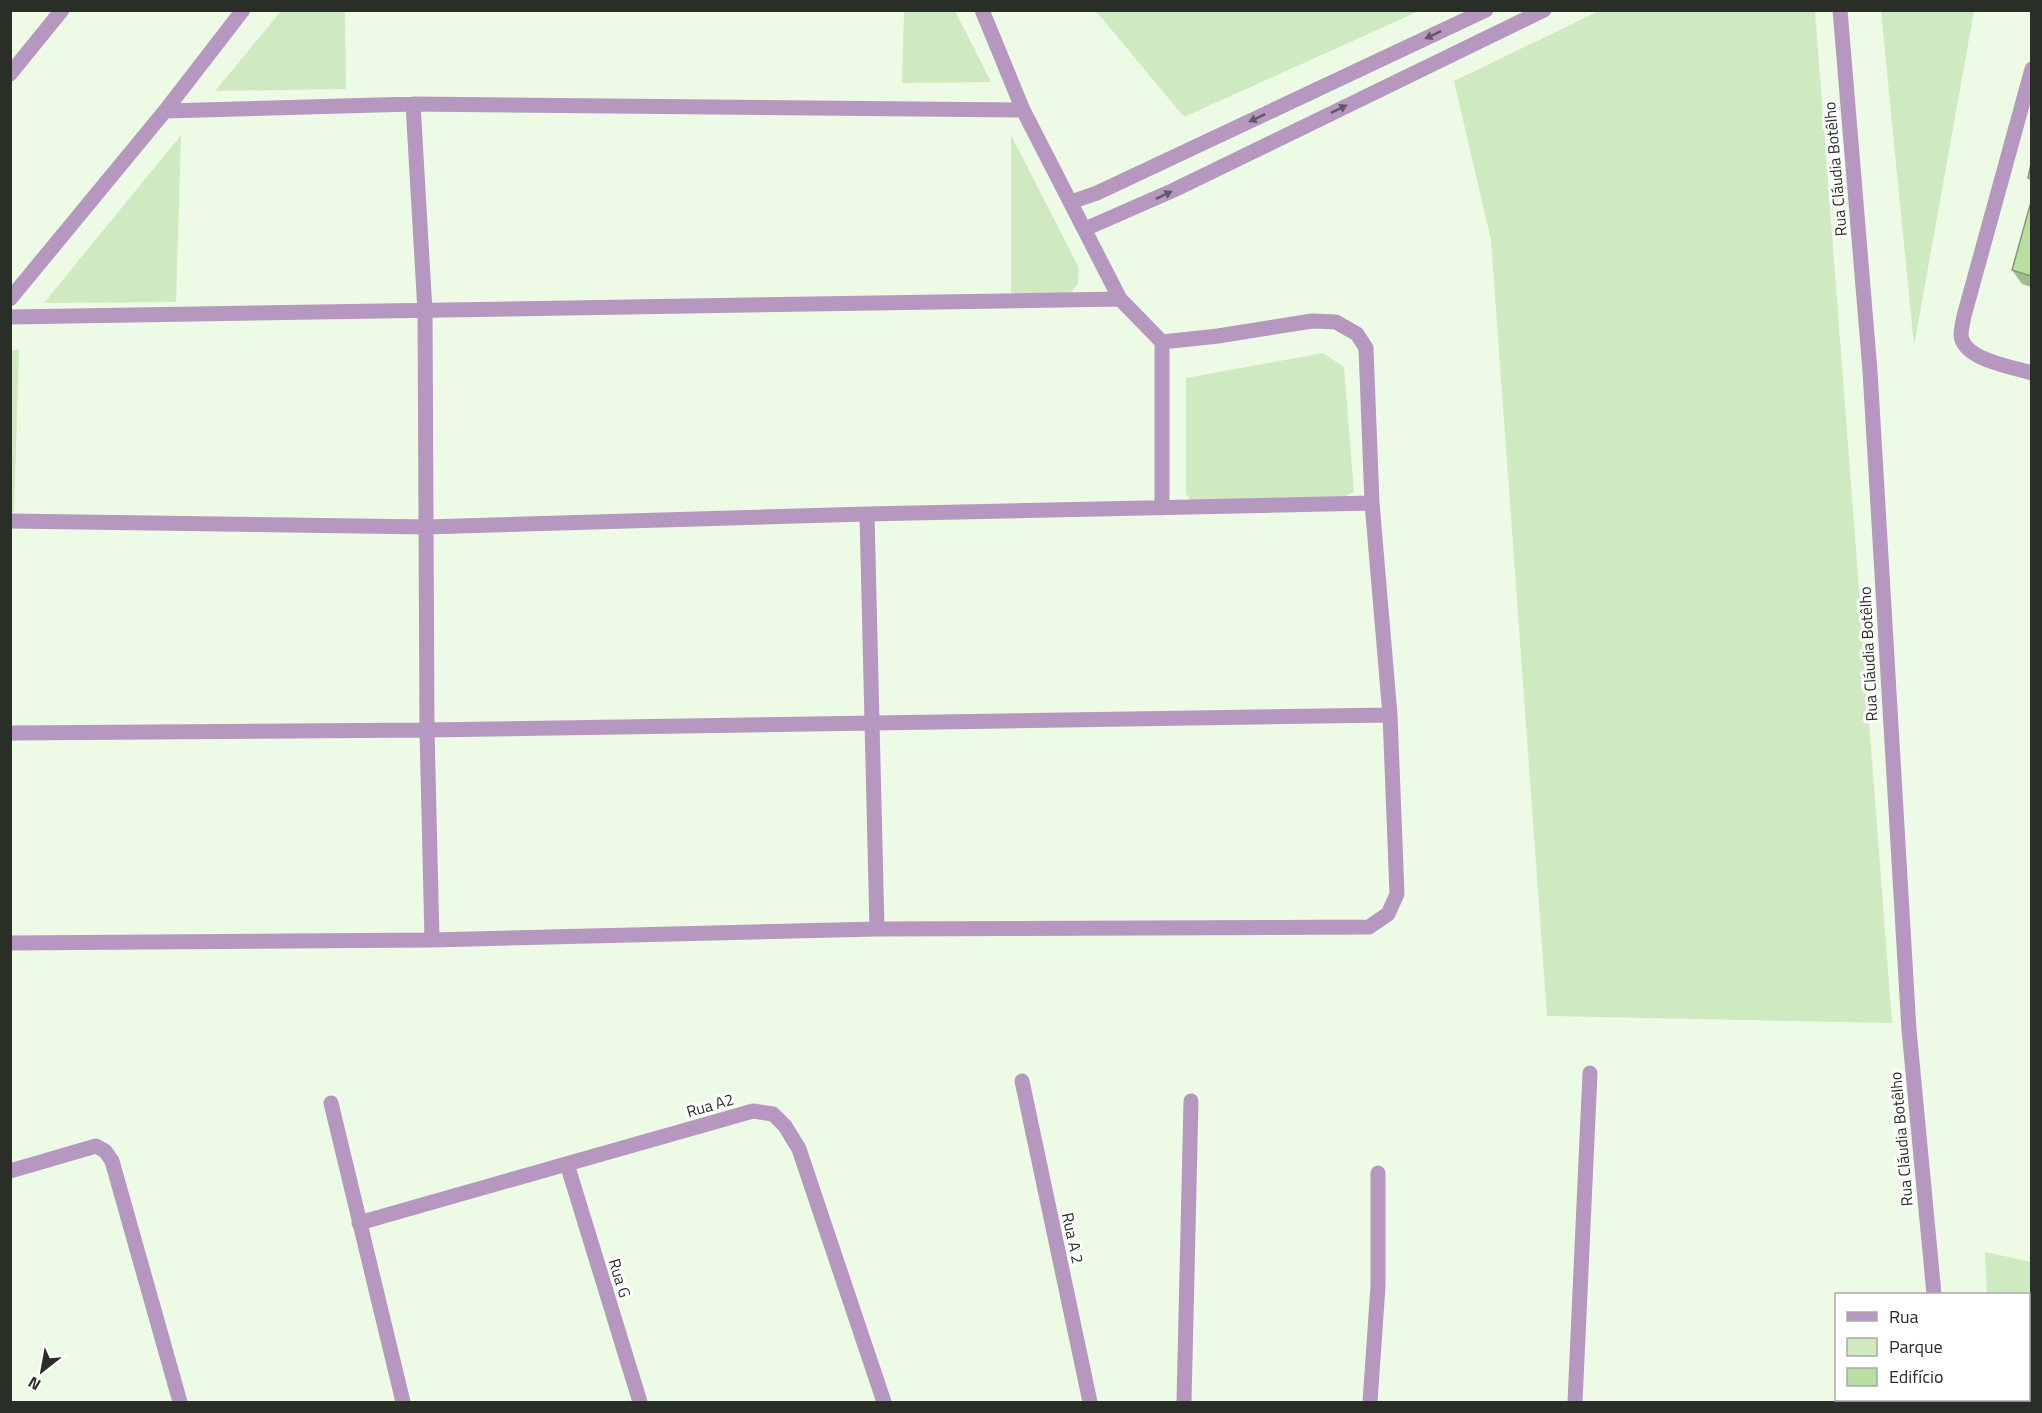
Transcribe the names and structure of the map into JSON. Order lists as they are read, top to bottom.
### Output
{
  "streets": {
    "street": [
      "Rua Cláudia Botêlho",
      "Rua A2",
      "Rua A 2",
      "Rua G"
    ]
  },
  "crossings": [
    ["Rua A2", "Rua G"]
  ],
  "legend": ["Rua", "Parque", "Edifício"],
  "north": "bottom left"
}
